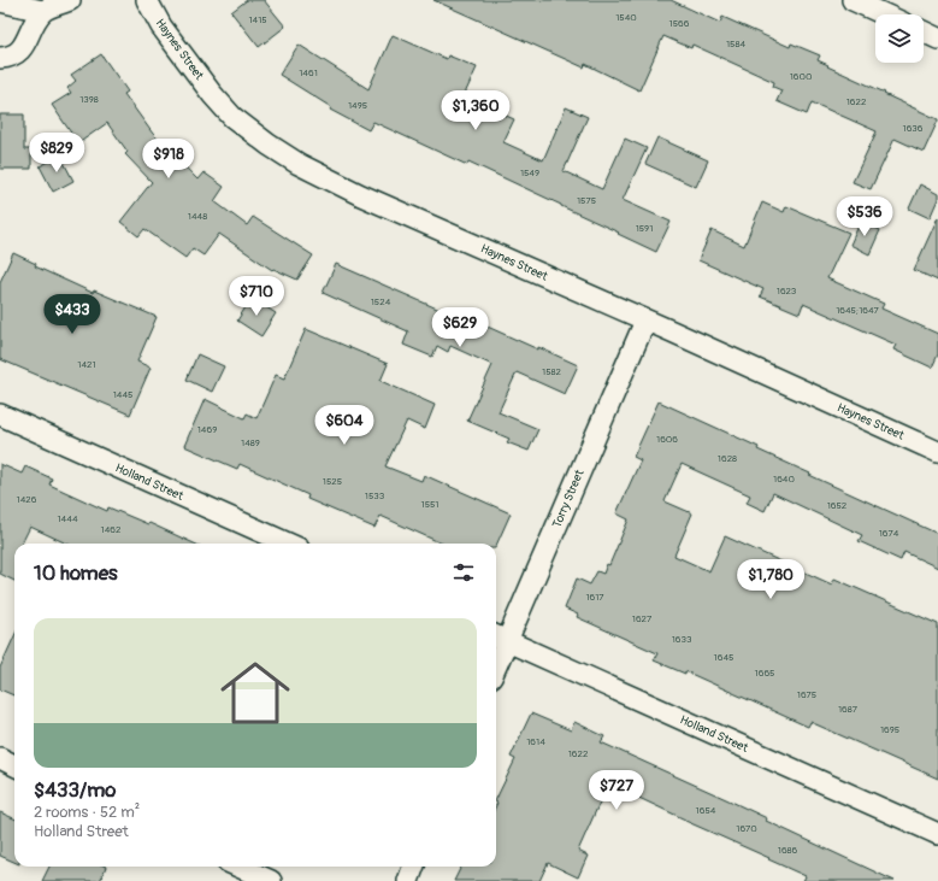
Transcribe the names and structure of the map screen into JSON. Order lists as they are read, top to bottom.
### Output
{
  "streets": {
    "street": ["Haynes Street", "Holland Street", "Torry Street"]
  },
  "crossings": [
    ["Haynes Street", "Torry Street"],
    ["Holland Street", "Torry Street"]
  ],
  "house_numbers": [
    "1540",
    "1415",
    "1566",
    "1584",
    "1461",
    "1600",
    "1398",
    "1622",
    "1495",
    "1636",
    "1549",
    "1575",
    "1448",
    "1591",
    "1623",
    "1524",
    "1645;1647",
    "1421",
    "1582",
    "1445",
    "1469",
    "1606",
    "1489",
    "1628",
    "1640",
    "1525",
    "1533",
    "1426",
    "1551",
    "1652",
    "1444",
    "1462",
    "1674",
    "1617",
    "1627",
    "1633",
    "1645",
    "1665",
    "1675",
    "1687",
    "1695",
    "1614",
    "1622",
    "1654",
    "1670",
    "1686"
  ],
  "page": {
    "price": [
      "$1,360",
      "$829",
      "$918",
      "$536",
      "$710",
      "$433",
      "$629",
      "$604",
      "$1,780",
      "$727"
    ],
    "heading": "10 homes",
    "list": [
      {
        "name": "$433/mo",
        "note": "2 rooms · 52 m² · Holland Street"
      }
    ]
  }
}
